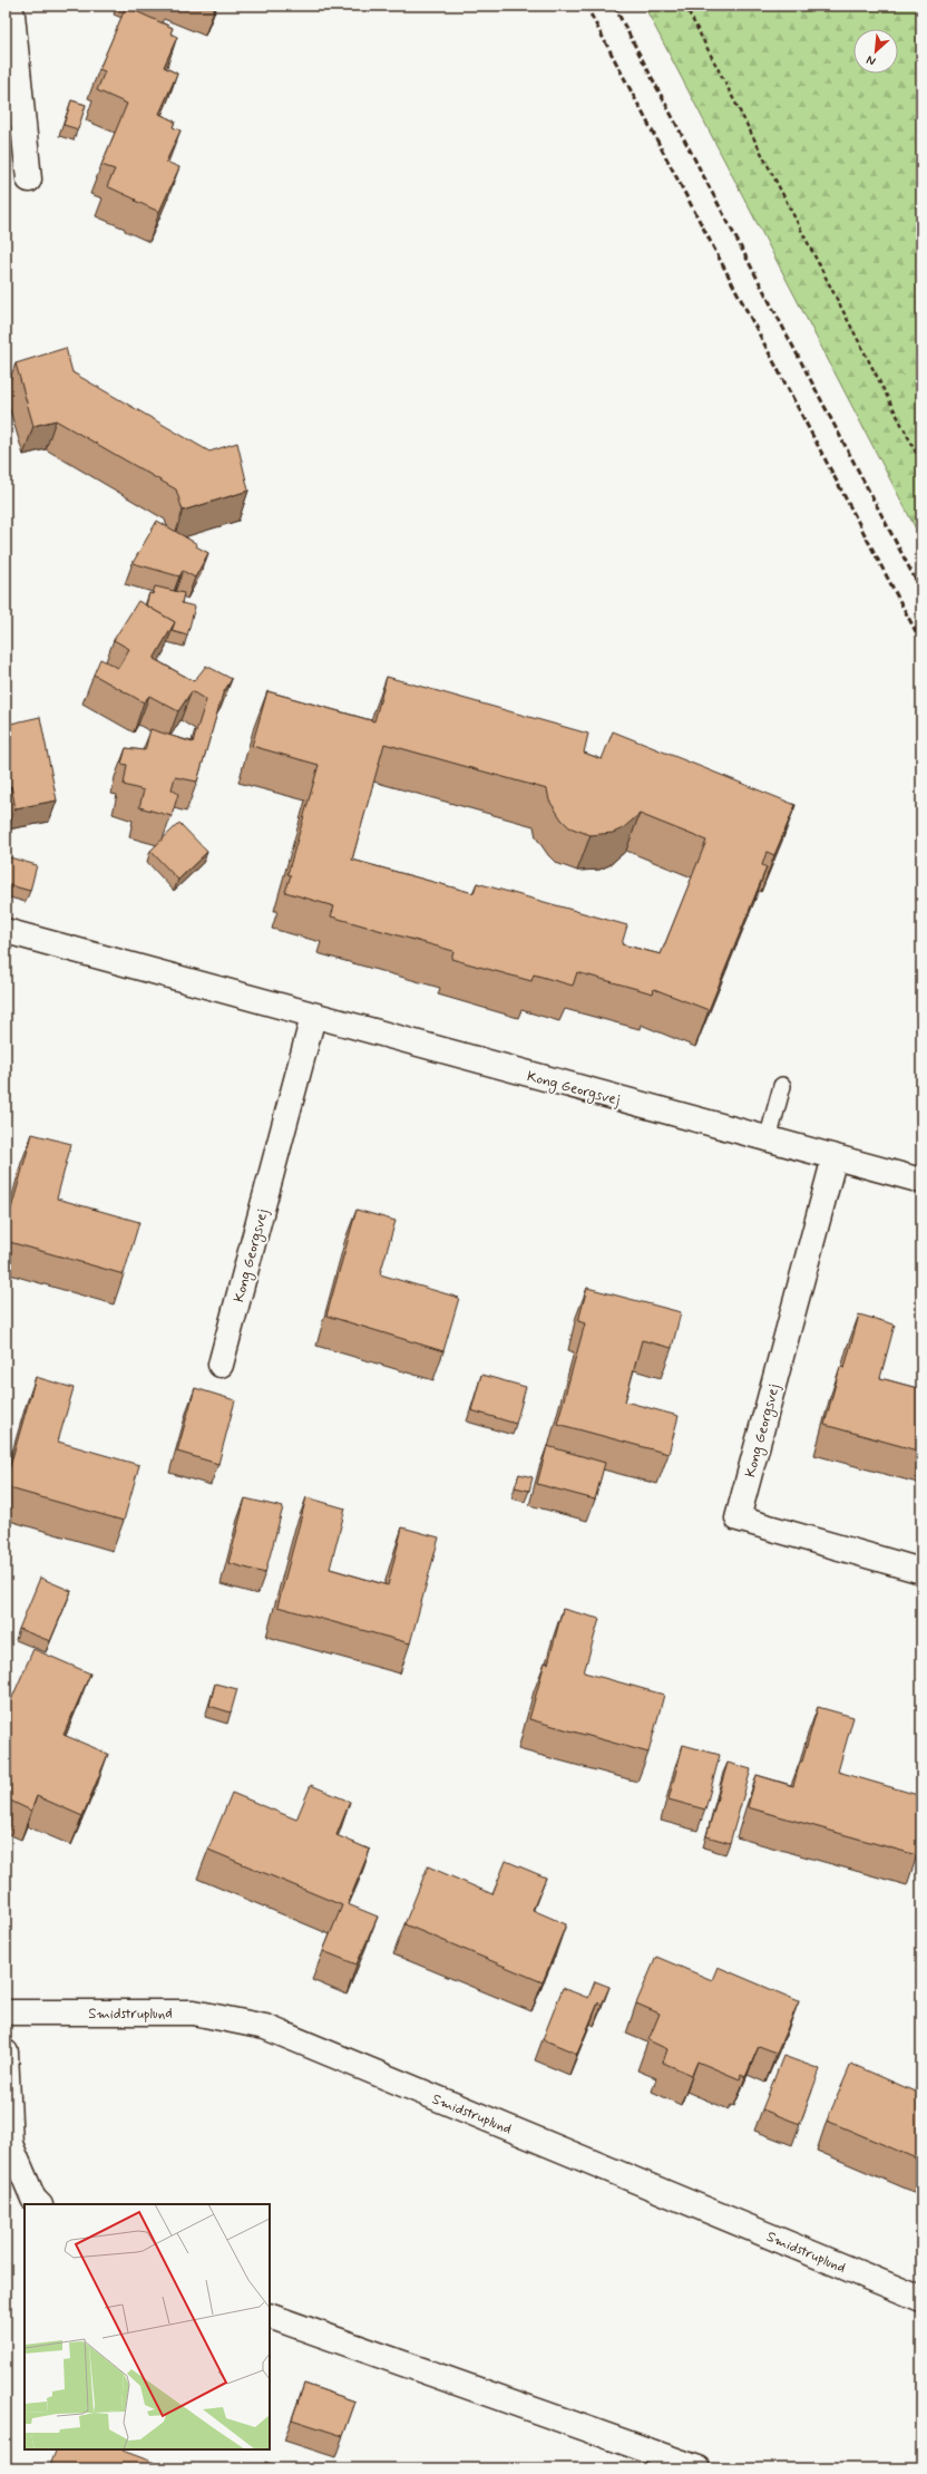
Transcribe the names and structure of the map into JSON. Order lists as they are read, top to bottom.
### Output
{
  "streets": {
    "street": ["Kong Georgsvej", "Smidstruplund"]
  },
  "north": "bottom left"
}
